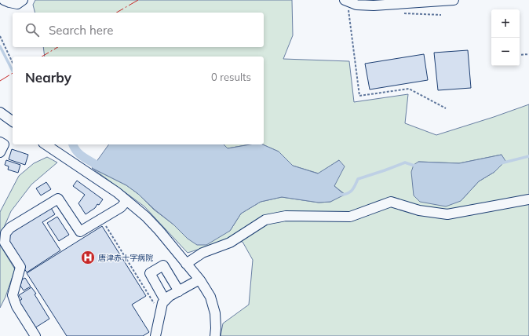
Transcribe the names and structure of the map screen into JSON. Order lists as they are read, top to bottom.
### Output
{
  "places": {
    "hospital": ["唐津赤十字病院"]
  },
  "page": {
    "map_buttons": ["+", "−"],
    "search": "Search here",
    "heading": ["Nearby", "0 results"]
  }
}
